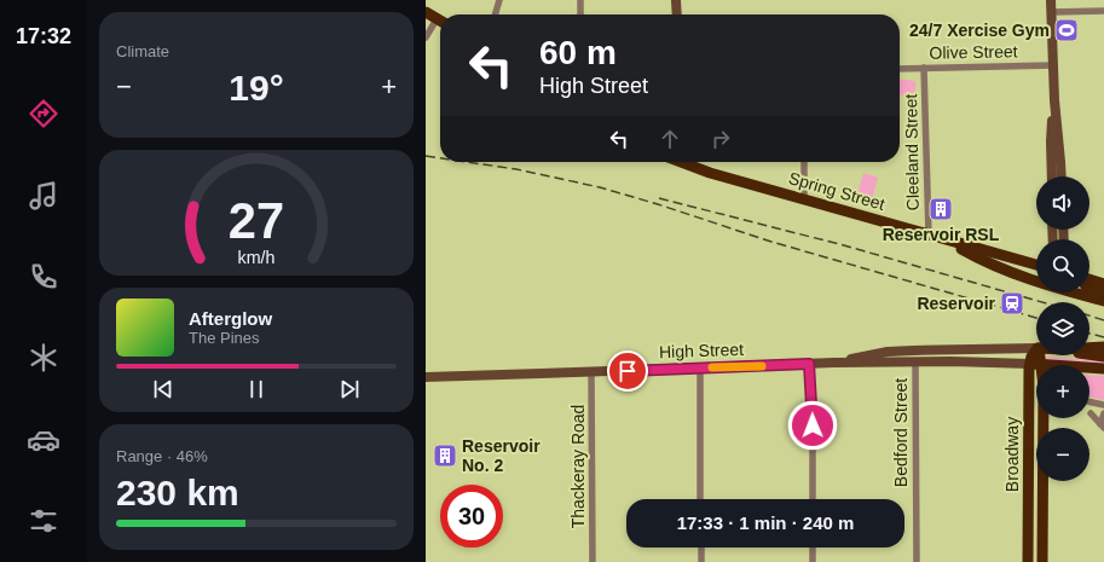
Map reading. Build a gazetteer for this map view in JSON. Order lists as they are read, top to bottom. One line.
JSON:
{"streets":{"main road":["Spring Street","High Street","Broadway"],"street":["Olive Street","Cleeland Street","Bedford Street","Thackeray Road"]},"crossings":[["Olive Street","Cleeland Street"],["Cleeland Street","Spring Street"],["High Street","Bedford Street"],["High Street","Broadway"],["High Street","Thackeray Road"]],"places":{"sports":["24/7 Xercise Gym"],"building":["Reservoir RSL","Reservoir No. 2"],"station":["Reservoir"]},"page":{"tabs":"17:32","tile":["Climate",["Range · 46%","230 km"]],"turn":["60 m","High Street"],"heat":["−","19°","+"],"map_buttons":["+","−"],"song":["Afterglow","The Pines"],"limit":"30","trip":"17:33 · 1 min · 240 m","gauge":["27","km/h"]}}
